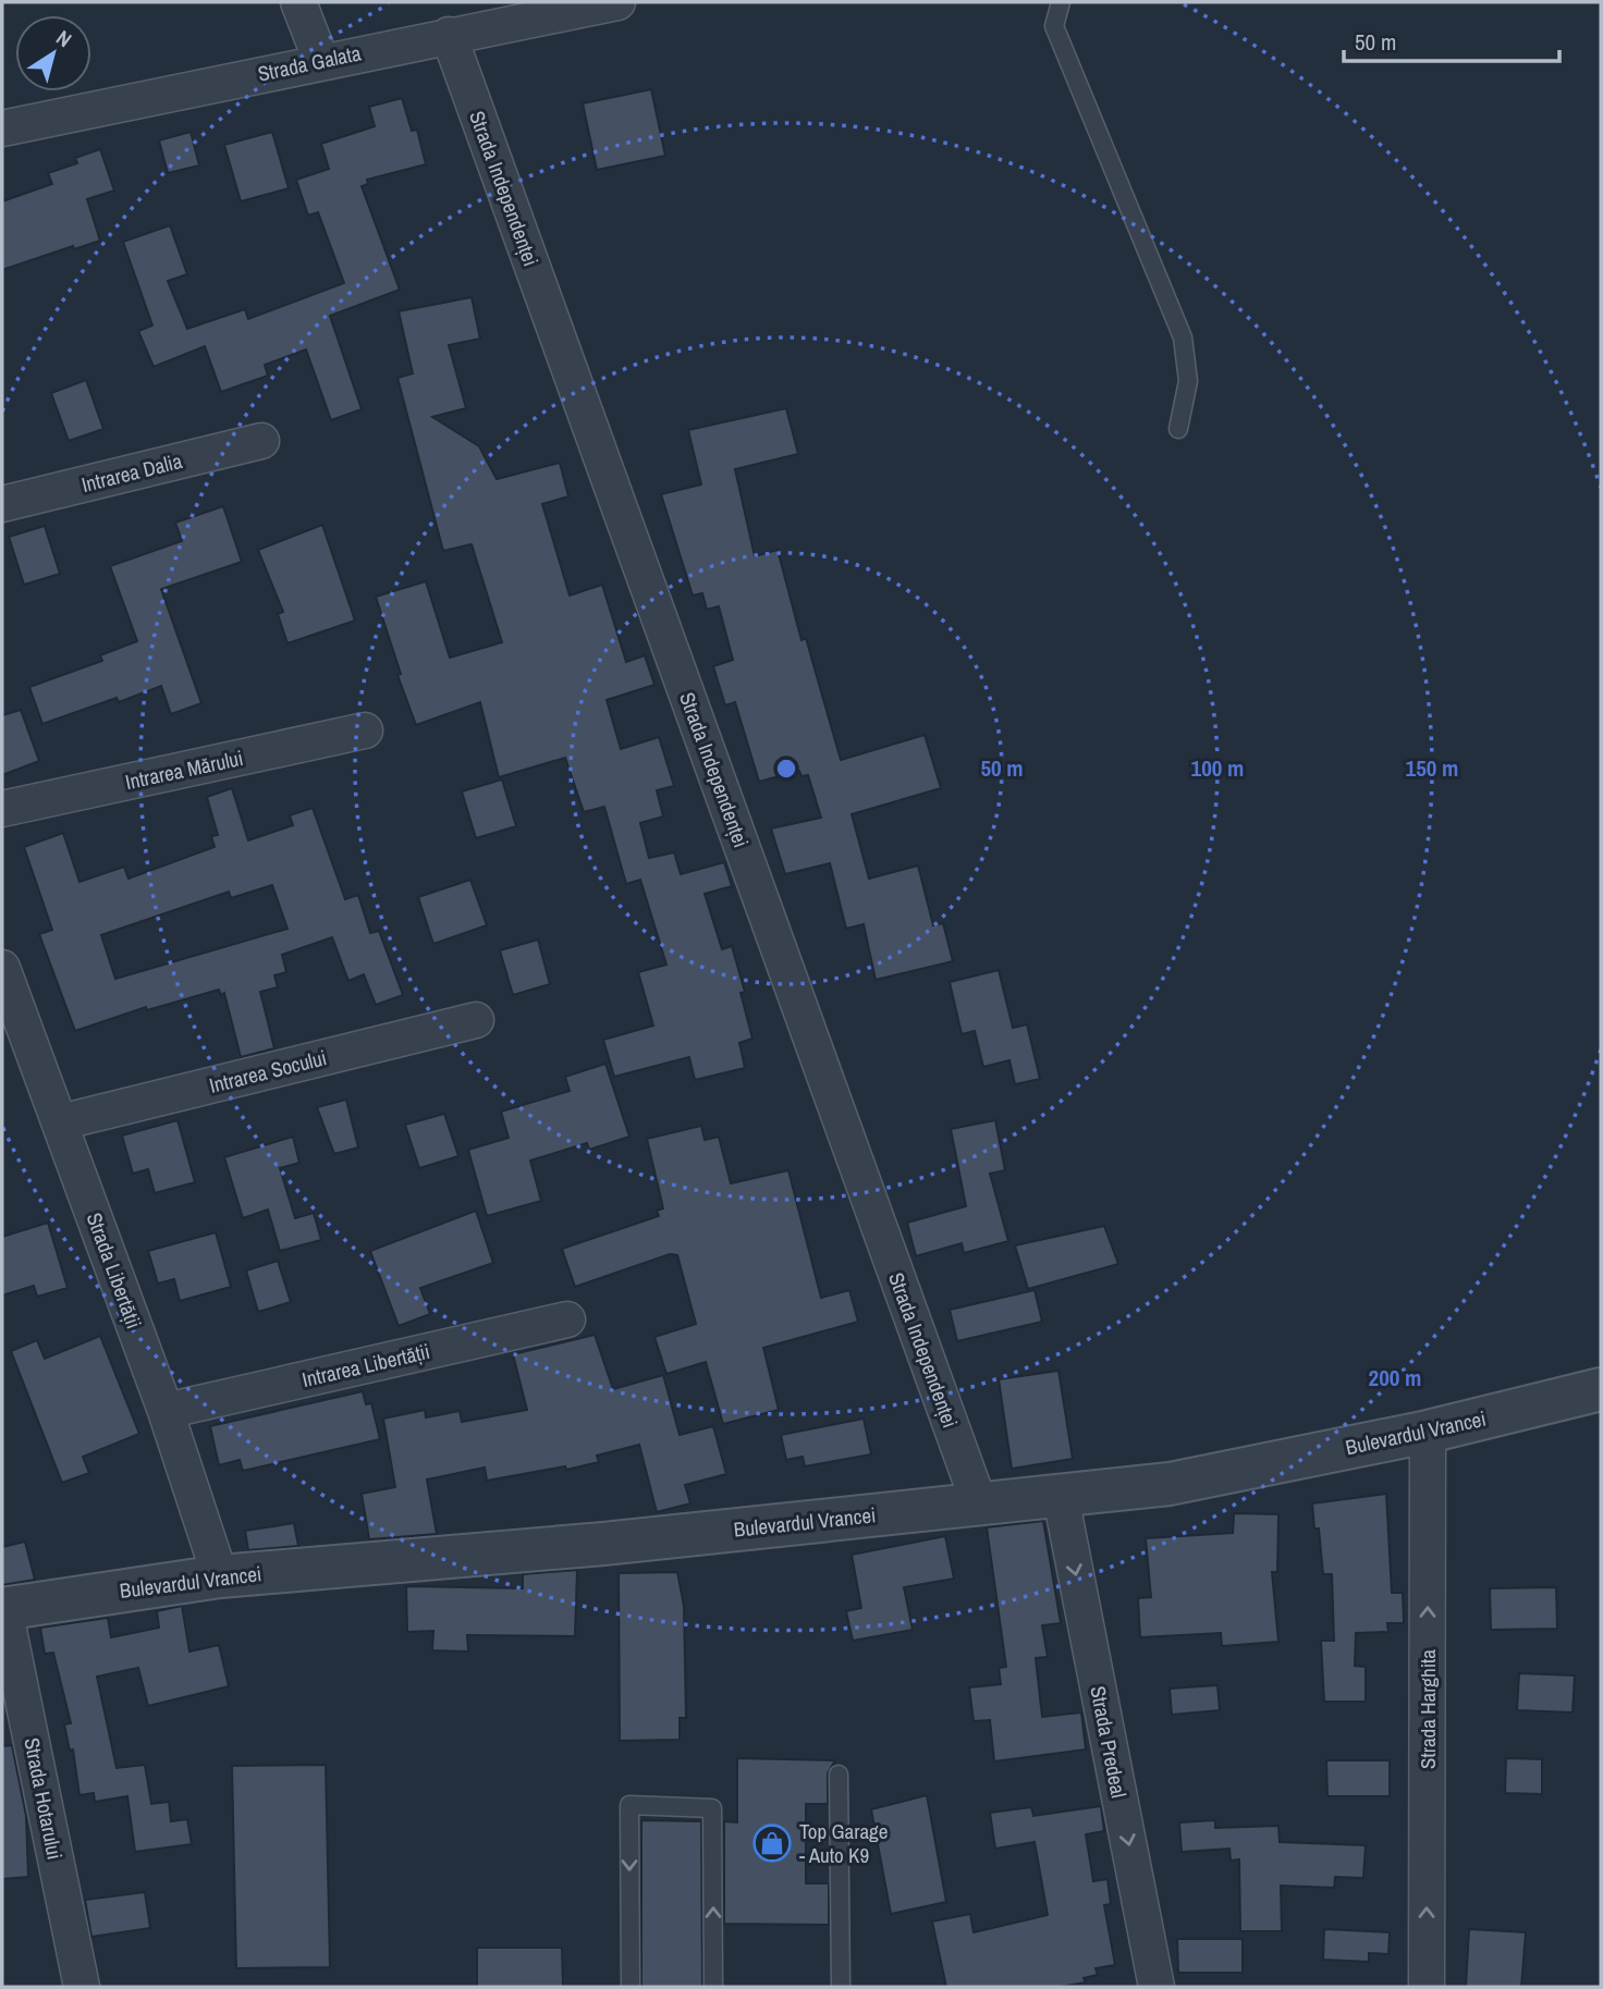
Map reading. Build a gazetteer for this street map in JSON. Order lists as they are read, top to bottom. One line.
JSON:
{"streets":{"street":["Strada Galata","Strada Independenței","Intrarea Dalia","Intrarea Mărului","Intrarea Socului","Strada Libertății","Intrarea Libertății","Bulevardul Vrancei","Strada Harghita","Strada Predeal","Strada Hotarului"]},"crossings":[["Strada Galata","Strada Independenței"],["Strada Independenței","Bulevardul Vrancei"],["Intrarea Socului","Strada Libertății"],["Strada Libertății","Intrarea Libertății"],["Strada Libertății","Bulevardul Vrancei"],["Bulevardul Vrancei","Strada Harghita"],["Bulevardul Vrancei","Strada Predeal"],["Bulevardul Vrancei","Strada Hotarului"]],"one_way":["Strada Harghita","Strada Predeal"],"places":{"shop":["Top Garage - Auto K9"]},"scale_bar":"50 m","north":"top right","rings":["50 m","100 m","150 m","200 m"]}
